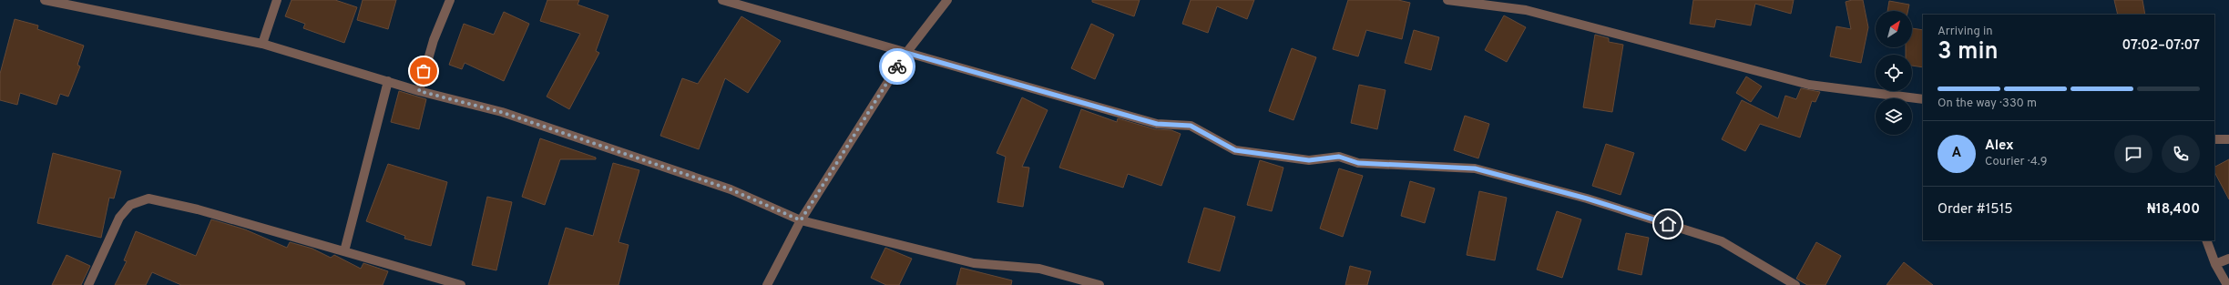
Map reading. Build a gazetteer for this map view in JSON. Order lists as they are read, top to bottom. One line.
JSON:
{"north":"top right","page":{"heading":["3 min","Arriving in","07:02–07:07"],"panel":["Alex","Courier · 4.9","Order #1515","₦18,400"],"bar":"On the way · 330 m","round":"A"}}
